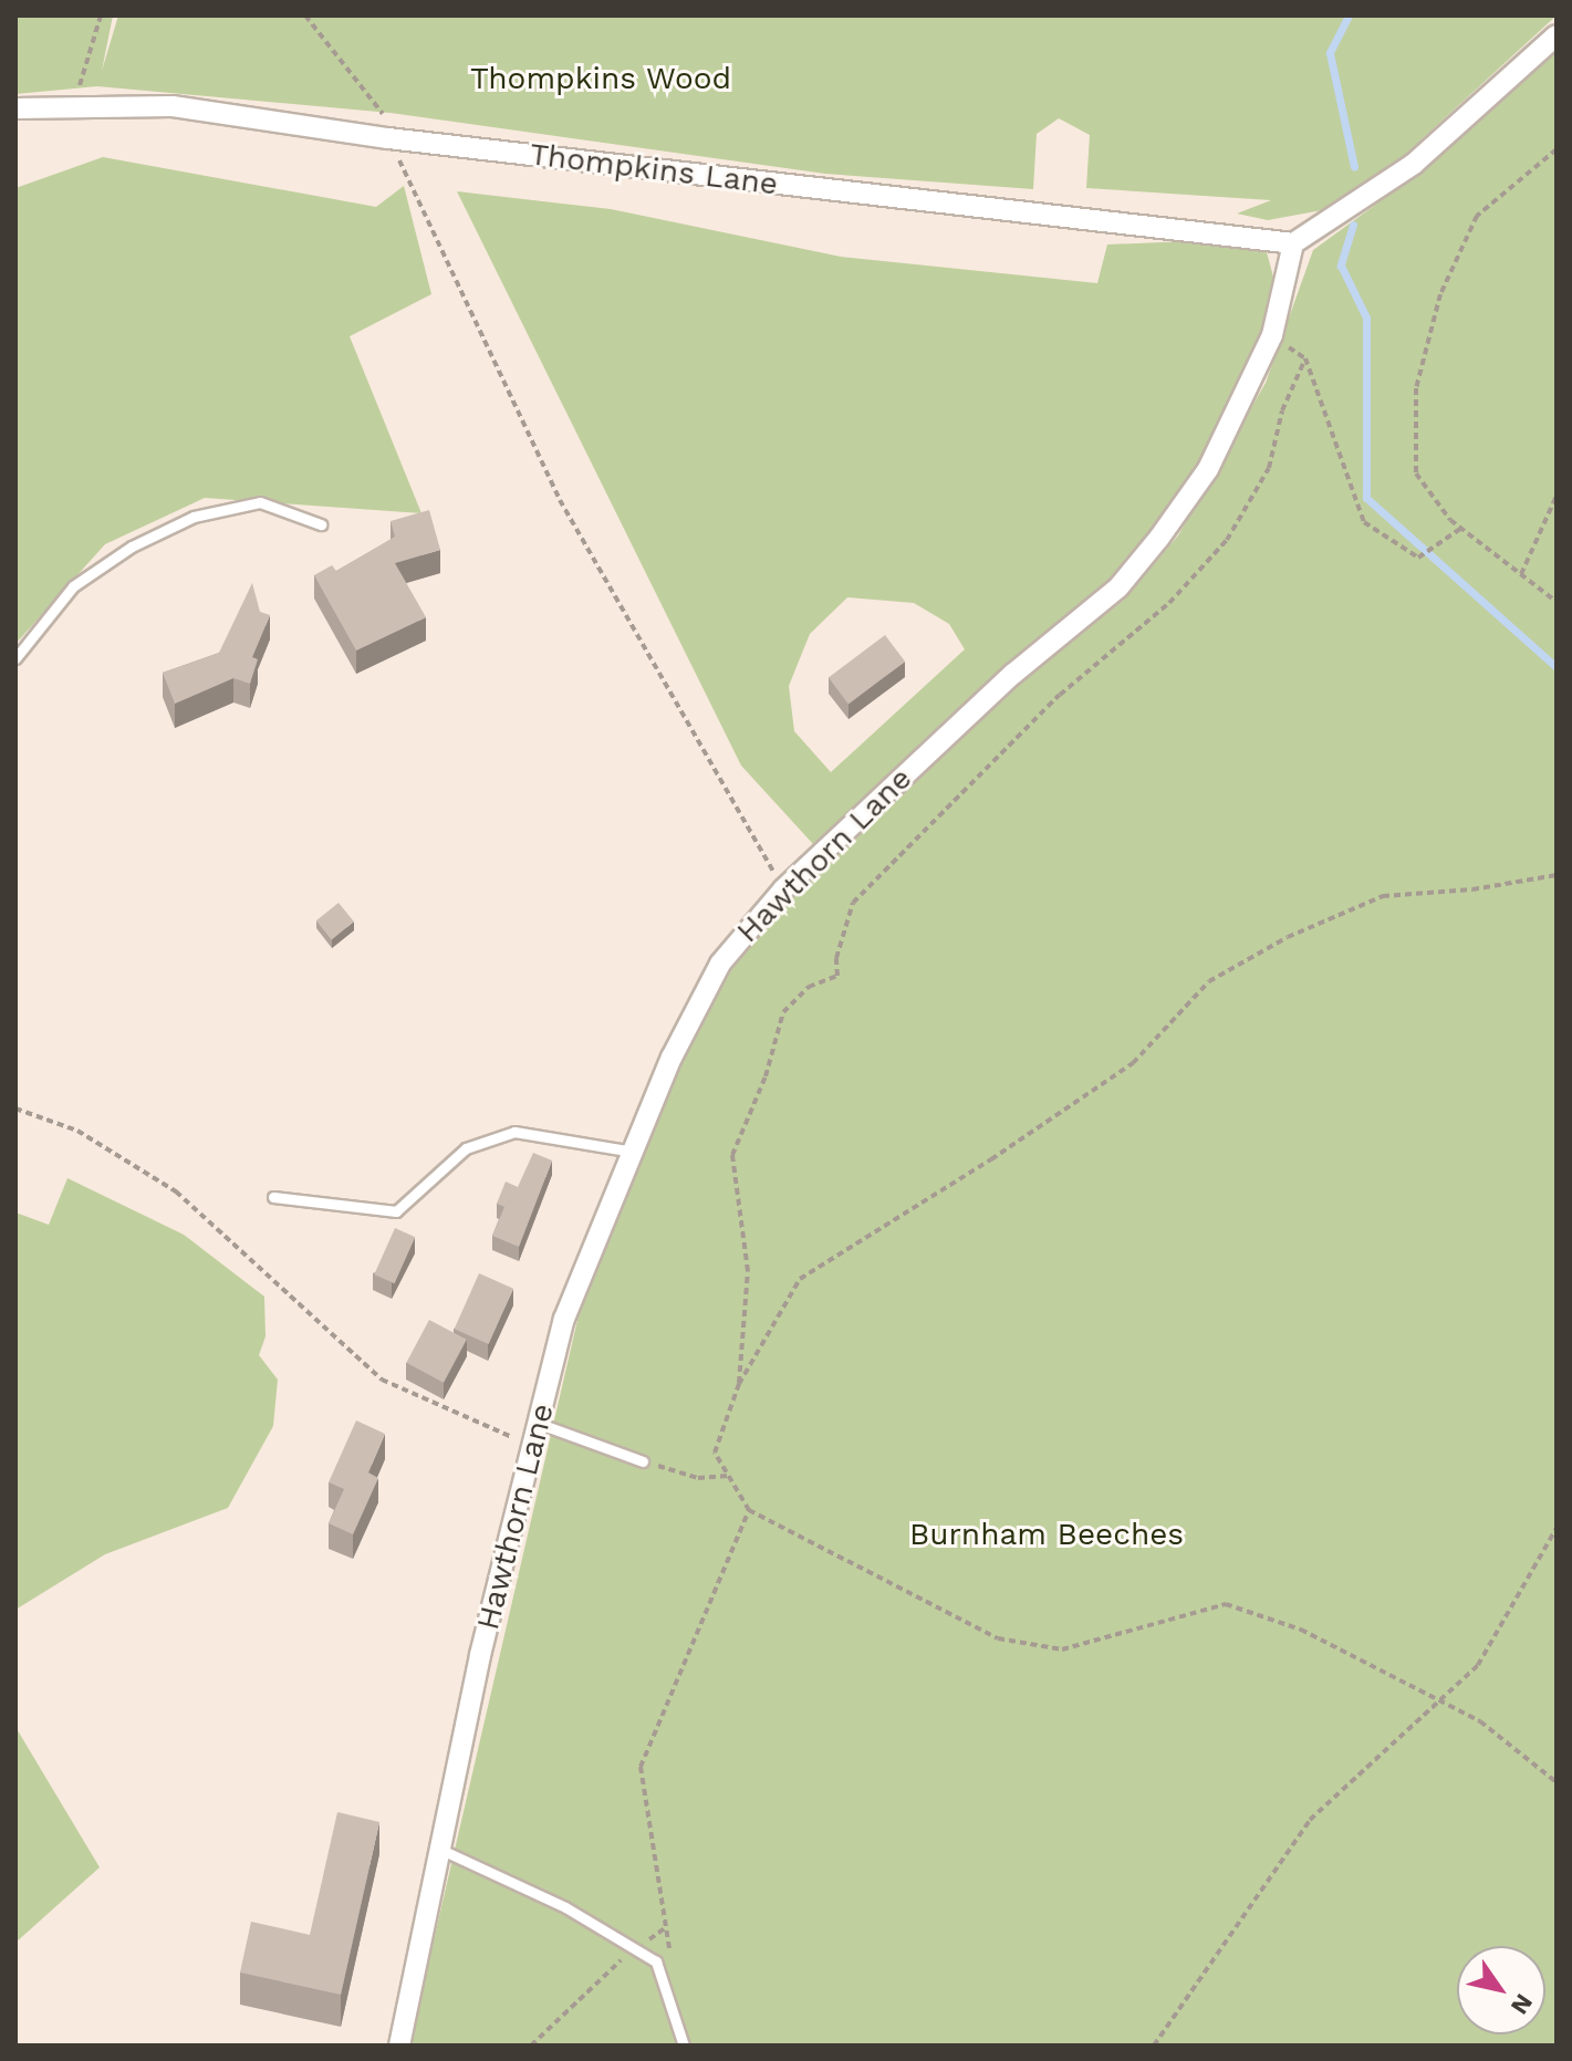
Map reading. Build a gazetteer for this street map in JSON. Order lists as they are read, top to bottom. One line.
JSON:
{"streets":{"street":["Thompkins Lane","Hawthorn Lane"]},"crossings":[["Thompkins Lane","Hawthorn Lane"]],"parks":["Thompkins Wood","Burnham Beeches"],"north":"bottom right"}
